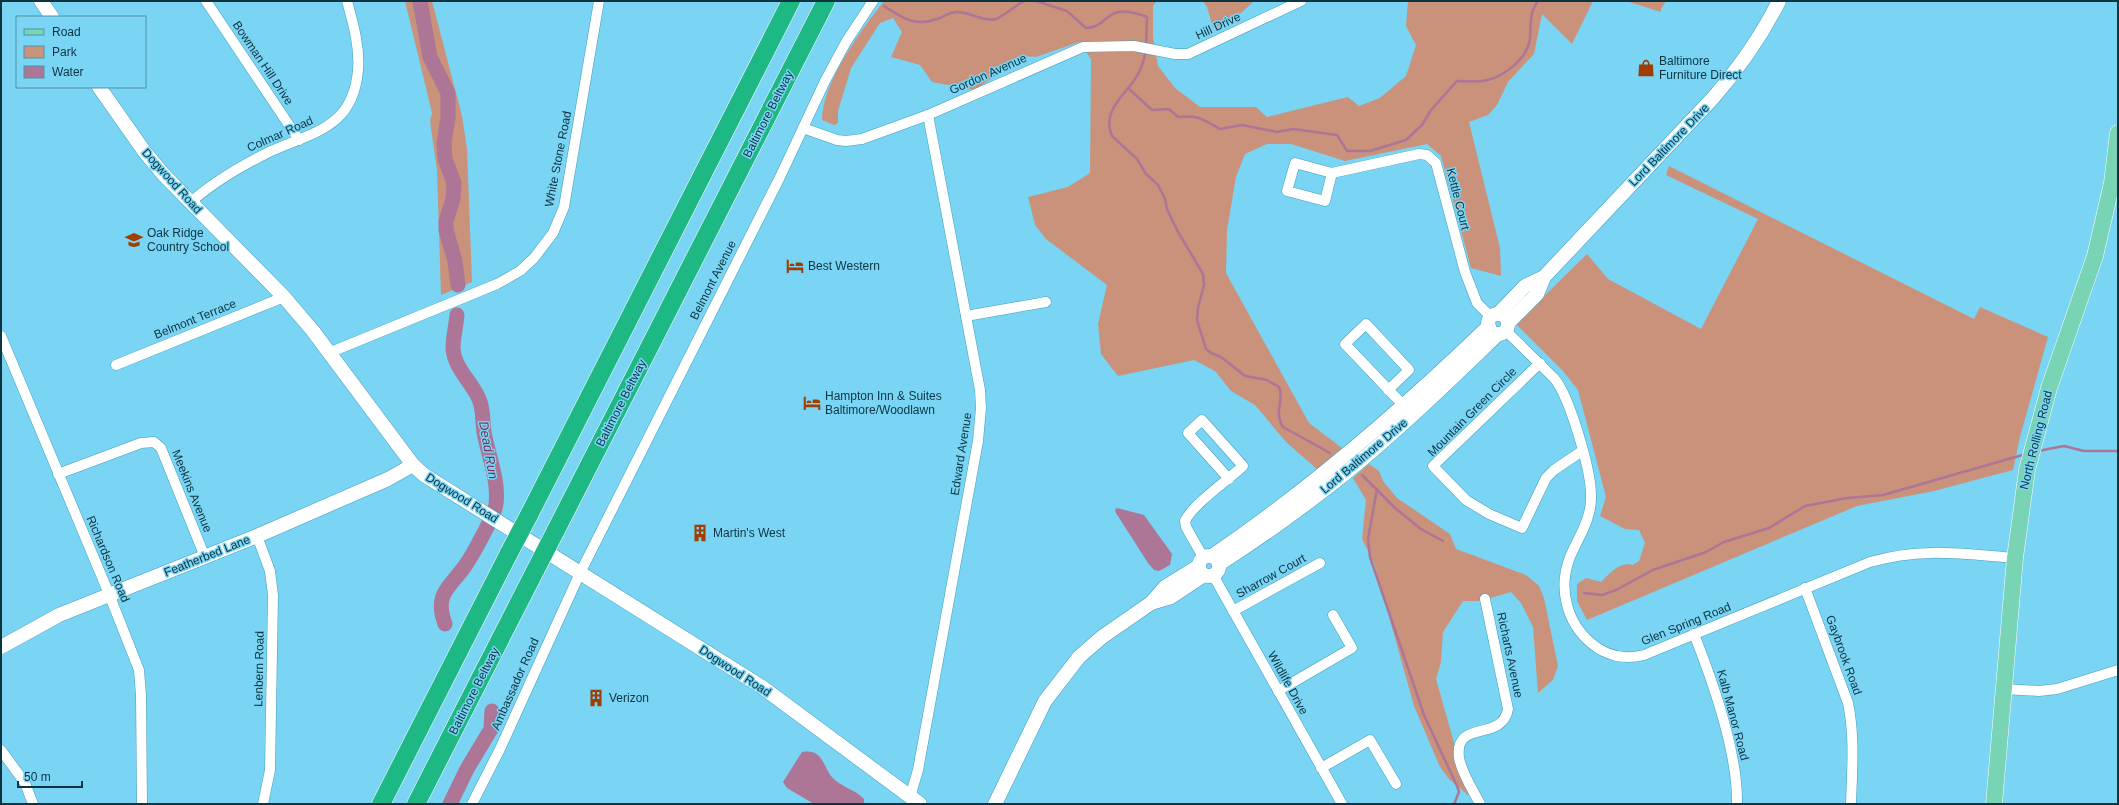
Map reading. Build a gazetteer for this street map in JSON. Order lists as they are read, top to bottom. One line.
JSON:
{"streets":{"highway":["Baltimore Beltway"],"main road":["Lord Baltimore Drive","Dogwood Road","North Rolling Road","Featherbed Lane"],"street":["Hill Drive","Bowman Hill Drive","Gordon Avenue","Colmar Road","White Stone Road","Kettle Court","Belmont Avenue","Belmont Terrace","Mountain Green Circle","Edward Avenue","Meekins Avenue","Richardson Road","Sharrow Court","Glen Spring Road","Richarts Avenue","Gaybrook Road","Lenbern Road","Wildlife Drive","Ambassador Road","Kalb Manor Road"]},"crossings":[["Hill Drive","Gordon Avenue"],["Bowman Hill Drive","Colmar Road"],["Gordon Avenue","Belmont Avenue"],["Gordon Avenue","Edward Avenue"],["Colmar Road","Dogwood Road"],["Lord Baltimore Drive","Kettle Court"],["Lord Baltimore Drive","Glen Spring Road"],["Lord Baltimore Drive","Wildlife Drive"],["White Stone Road","Dogwood Road"],["Dogwood Road","Belmont Avenue"],["Dogwood Road","Belmont Terrace"],["Dogwood Road","Edward Avenue"],["Dogwood Road","Featherbed Lane"],["Dogwood Road","Ambassador Road"],["Kettle Court","Glen Spring Road"],["Belmont Avenue","Ambassador Road"],["Mountain Green Circle","Glen Spring Road"],["North Rolling Road","Glen Spring Road"],["Meekins Avenue","Featherbed Lane"],["Meekins Avenue","Richardson Road"],["Featherbed Lane","Richardson Road"],["Featherbed Lane","Lenbern Road"],["Sharrow Court","Wildlife Drive"],["Glen Spring Road","Gaybrook Road"],["Glen Spring Road","Kalb Manor Road"]],"water":["Dead Run"],"places":{"shop":["Baltimore Furniture Direct"],"school or university":["Oak Ridge Country School"],"hotel":["Best Western","Hampton Inn & Suites Baltimore/Woodlawn"],"building":["Martin's West","Verizon"]},"legend":["Road","Park","Water"],"scale_bar":"50 m"}
